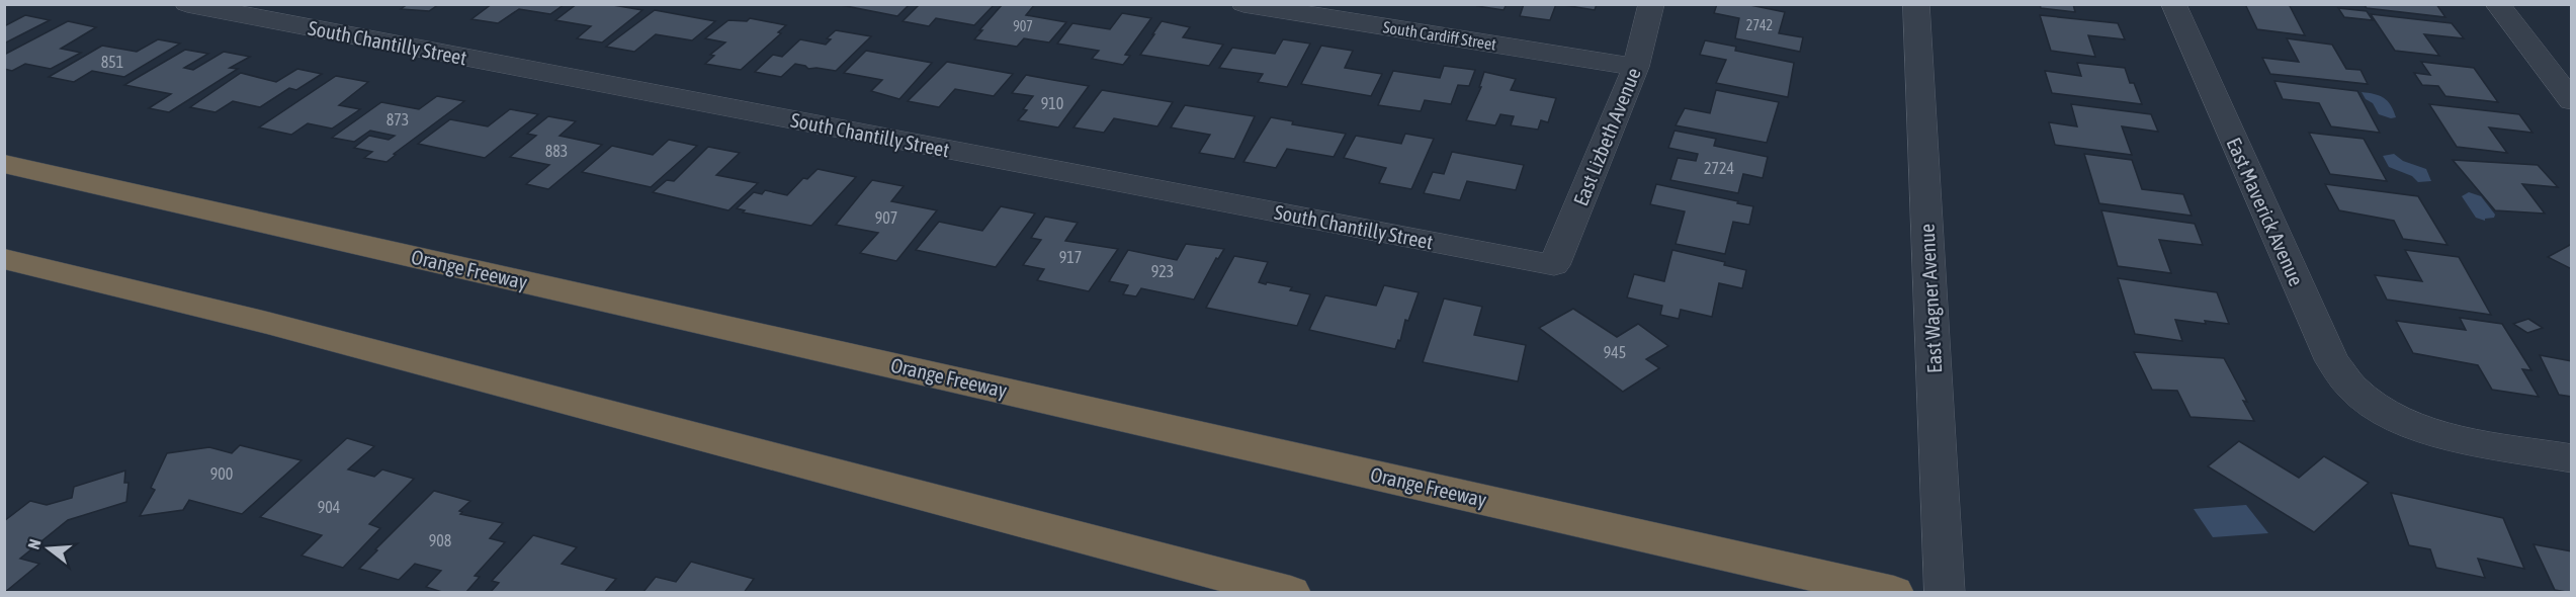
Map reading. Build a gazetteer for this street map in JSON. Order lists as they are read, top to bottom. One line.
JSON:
{"streets":{"highway":["Orange Freeway"],"street":["South Cardiff Street","South Chantilly Street","East Lizbeth Avenue","East Maverick Avenue","East Wagner Avenue"]},"crossings":[["South Cardiff Street","East Lizbeth Avenue"],["South Chantilly Street","East Lizbeth Avenue"]],"house_numbers":["2742","907","851","910","873","883","2724","907","917","923","945","900","904","908"],"north":"left"}
